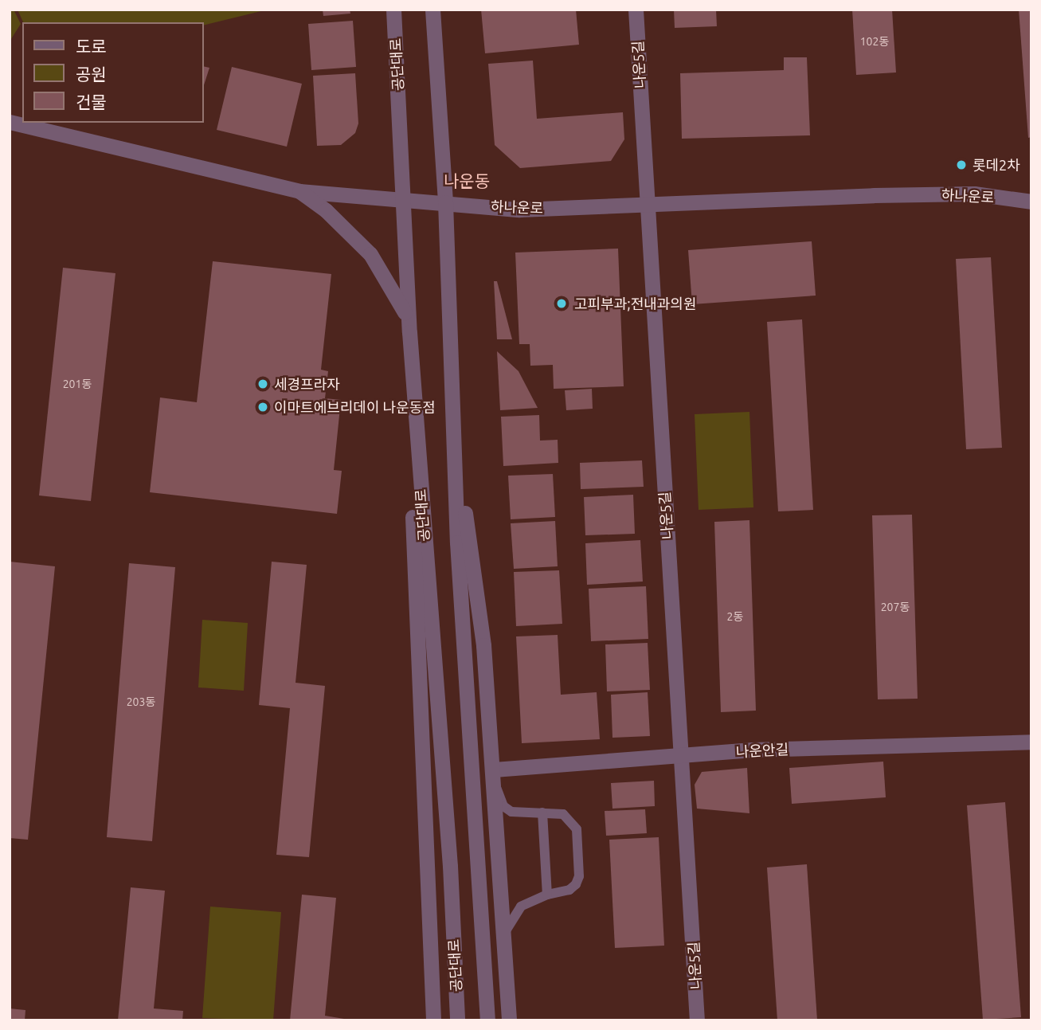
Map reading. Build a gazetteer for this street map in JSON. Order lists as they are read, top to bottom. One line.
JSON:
{"streets":{"street":["공단대로","나운5길","하나운로","나운안길"]},"crossings":[["공단대로","하나운로"],["나운5길","하나운로"],["나운5길","나운안길"]],"districts":["나운동"],"places":["롯데2차","고피부과;전내과의원","세경프라자","이마트에브리데이 나운동점"],"house_numbers":["102동","201동","207동","2동","203동"],"legend":["도로","공원","건물"]}
